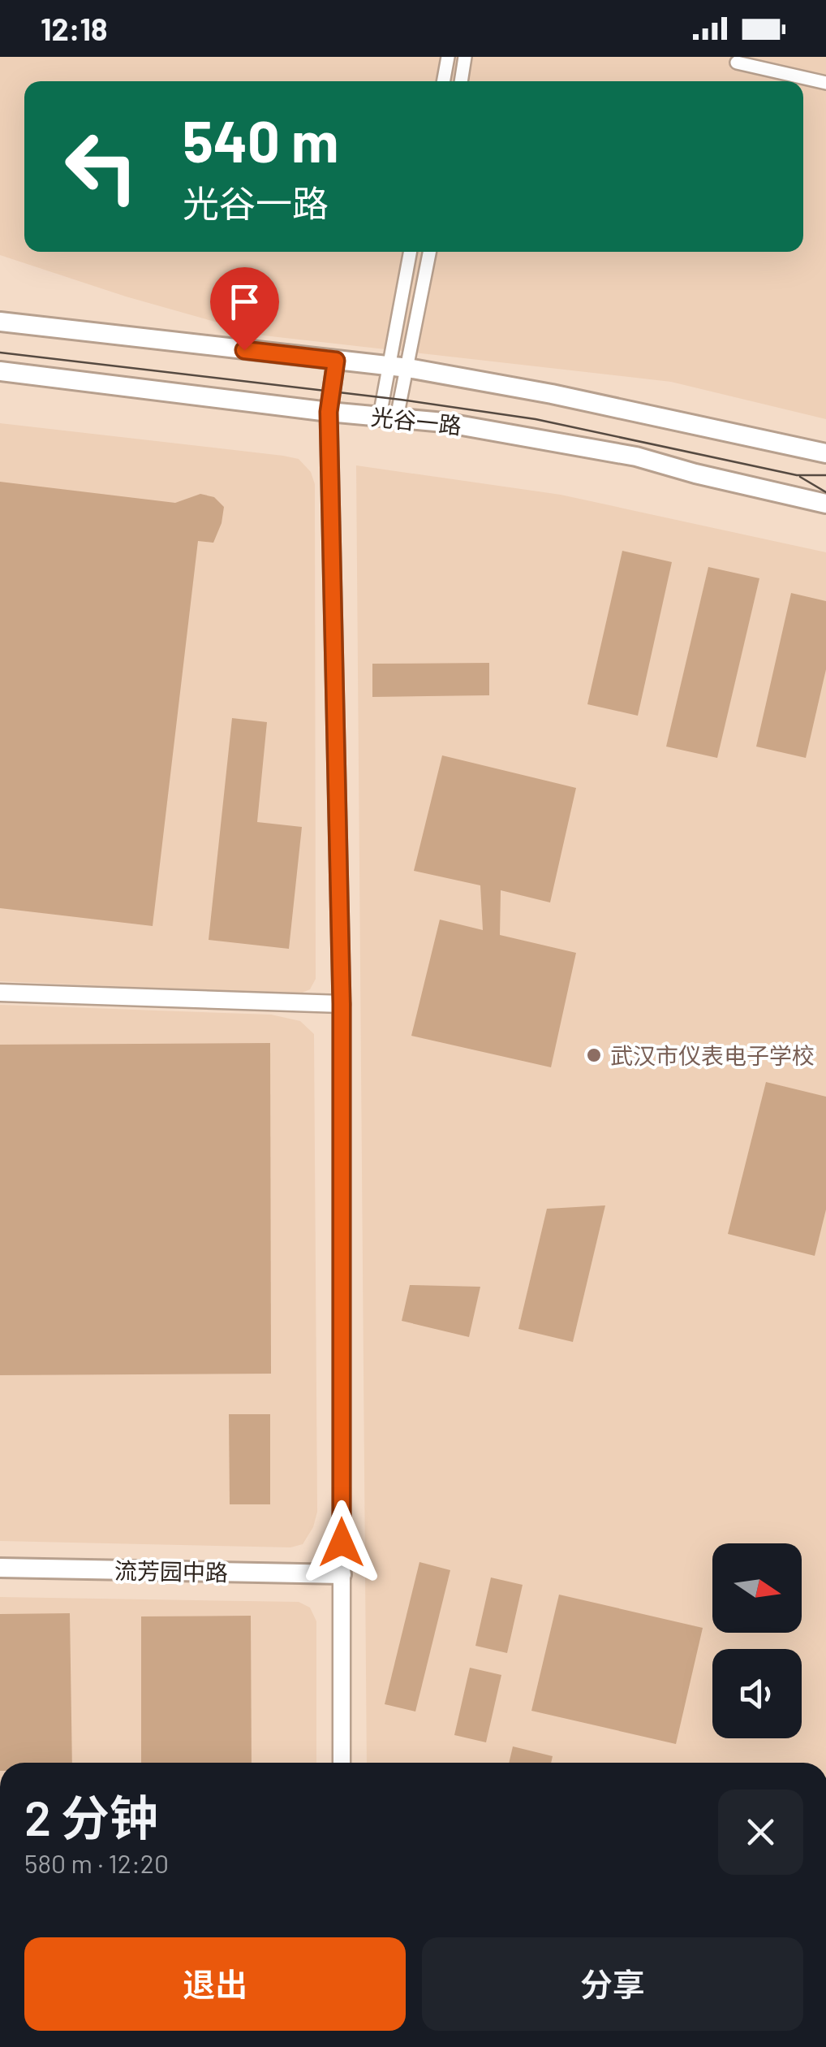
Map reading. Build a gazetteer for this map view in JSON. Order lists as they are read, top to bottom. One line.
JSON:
{"streets":{"main road":["光谷一路","流芳园中路"]},"places":["武汉市仪表电子学校"],"north":"right","page":{"status":"12:18","turn":["540 m","光谷一路"],"heading":["2 分钟","580 m · 12:20"],"buttons":["退出","分享"]}}
